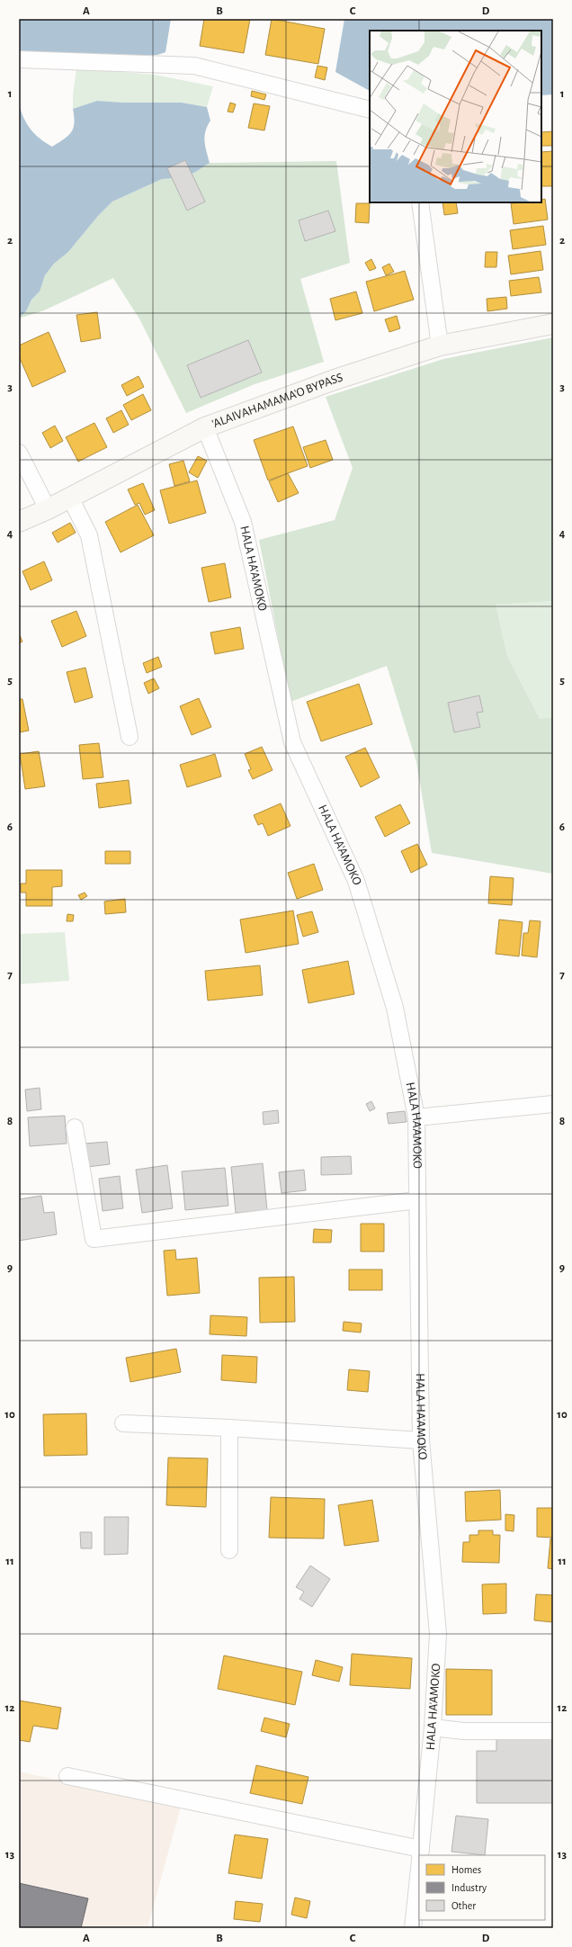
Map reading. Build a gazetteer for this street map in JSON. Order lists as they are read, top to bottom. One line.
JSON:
{"streets":{"main road":["'ALAIVAHAMAMA'O BYPASS"],"street":["HALA HA'AMOKO"]},"crossings":[["'ALAIVAHAMAMA'O BYPASS","HALA HA'AMOKO"]],"legend":["Homes","Industry","Other"],"grid":{"columns":["A","B","C","D"],"rows":["1","2","3","4","5","6","7","8","9","10","11","12","13"]}}
